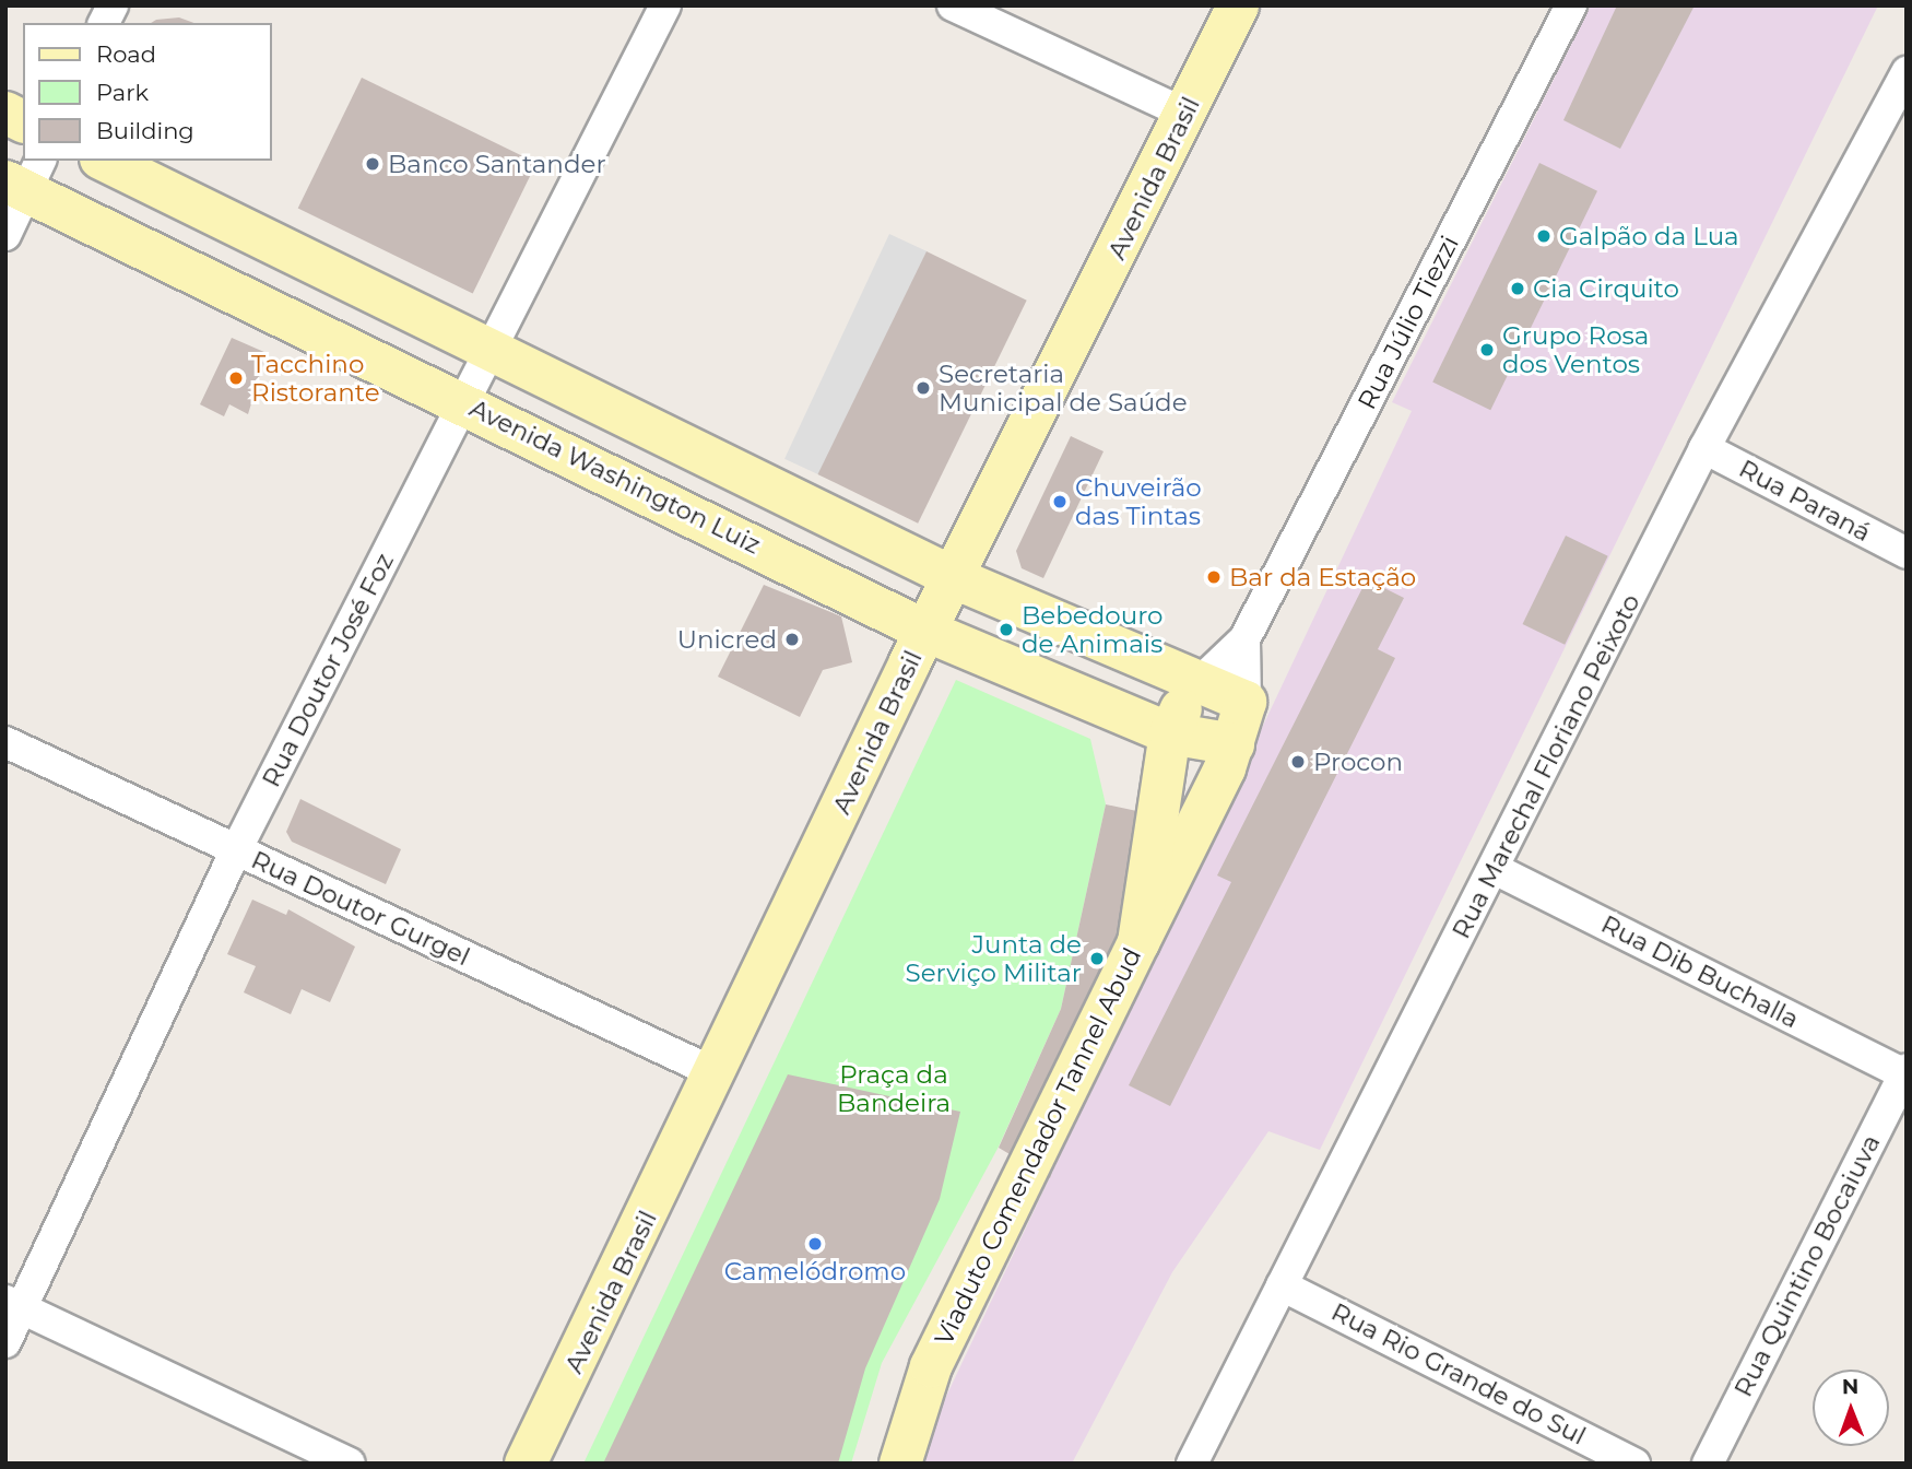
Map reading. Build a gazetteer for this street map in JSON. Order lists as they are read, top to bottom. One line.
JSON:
{"streets":{"main road":["Avenida Brasil","Rua Júlio Tiezzi","Avenida Washington Luiz","Viaduto Comendador Tannel Abud"],"street":["Rua Paraná","Rua Doutor José Foz","Rua Marechal Floriano Peixoto","Rua Doutor Gurgel","Rua Dib Buchalla","Rua Quintino Bocaiuva","Rua Rio Grande do Sul"]},"crossings":[["Avenida Brasil","Avenida Washington Luiz"],["Avenida Brasil","Rua Doutor Gurgel"],["Rua Júlio Tiezzi","Avenida Washington Luiz"],["Rua Júlio Tiezzi","Viaduto Comendador Tannel Abud"],["Avenida Washington Luiz","Rua Doutor José Foz"],["Avenida Washington Luiz","Viaduto Comendador Tannel Abud"],["Rua Paraná","Rua Marechal Floriano Peixoto"],["Rua Doutor José Foz","Rua Doutor Gurgel"],["Rua Marechal Floriano Peixoto","Rua Dib Buchalla"],["Rua Marechal Floriano Peixoto","Rua Rio Grande do Sul"],["Rua Dib Buchalla","Rua Quintino Bocaiuva"]],"parks":["Praça da Bandeira"],"places":["Banco Santander","Galpão da Lua","Cia Cirquito","Grupo Rosa dos Ventos","Tacchino Ristorante","Secretaria Municipal de Saúde","Chuveirão das Tintas","Bar da Estação","Bebedouro de Animais","Unicred","Procon","Junta de Serviço Militar","Camelódromo"],"legend":["Road","Park","Building"],"north":"top"}
